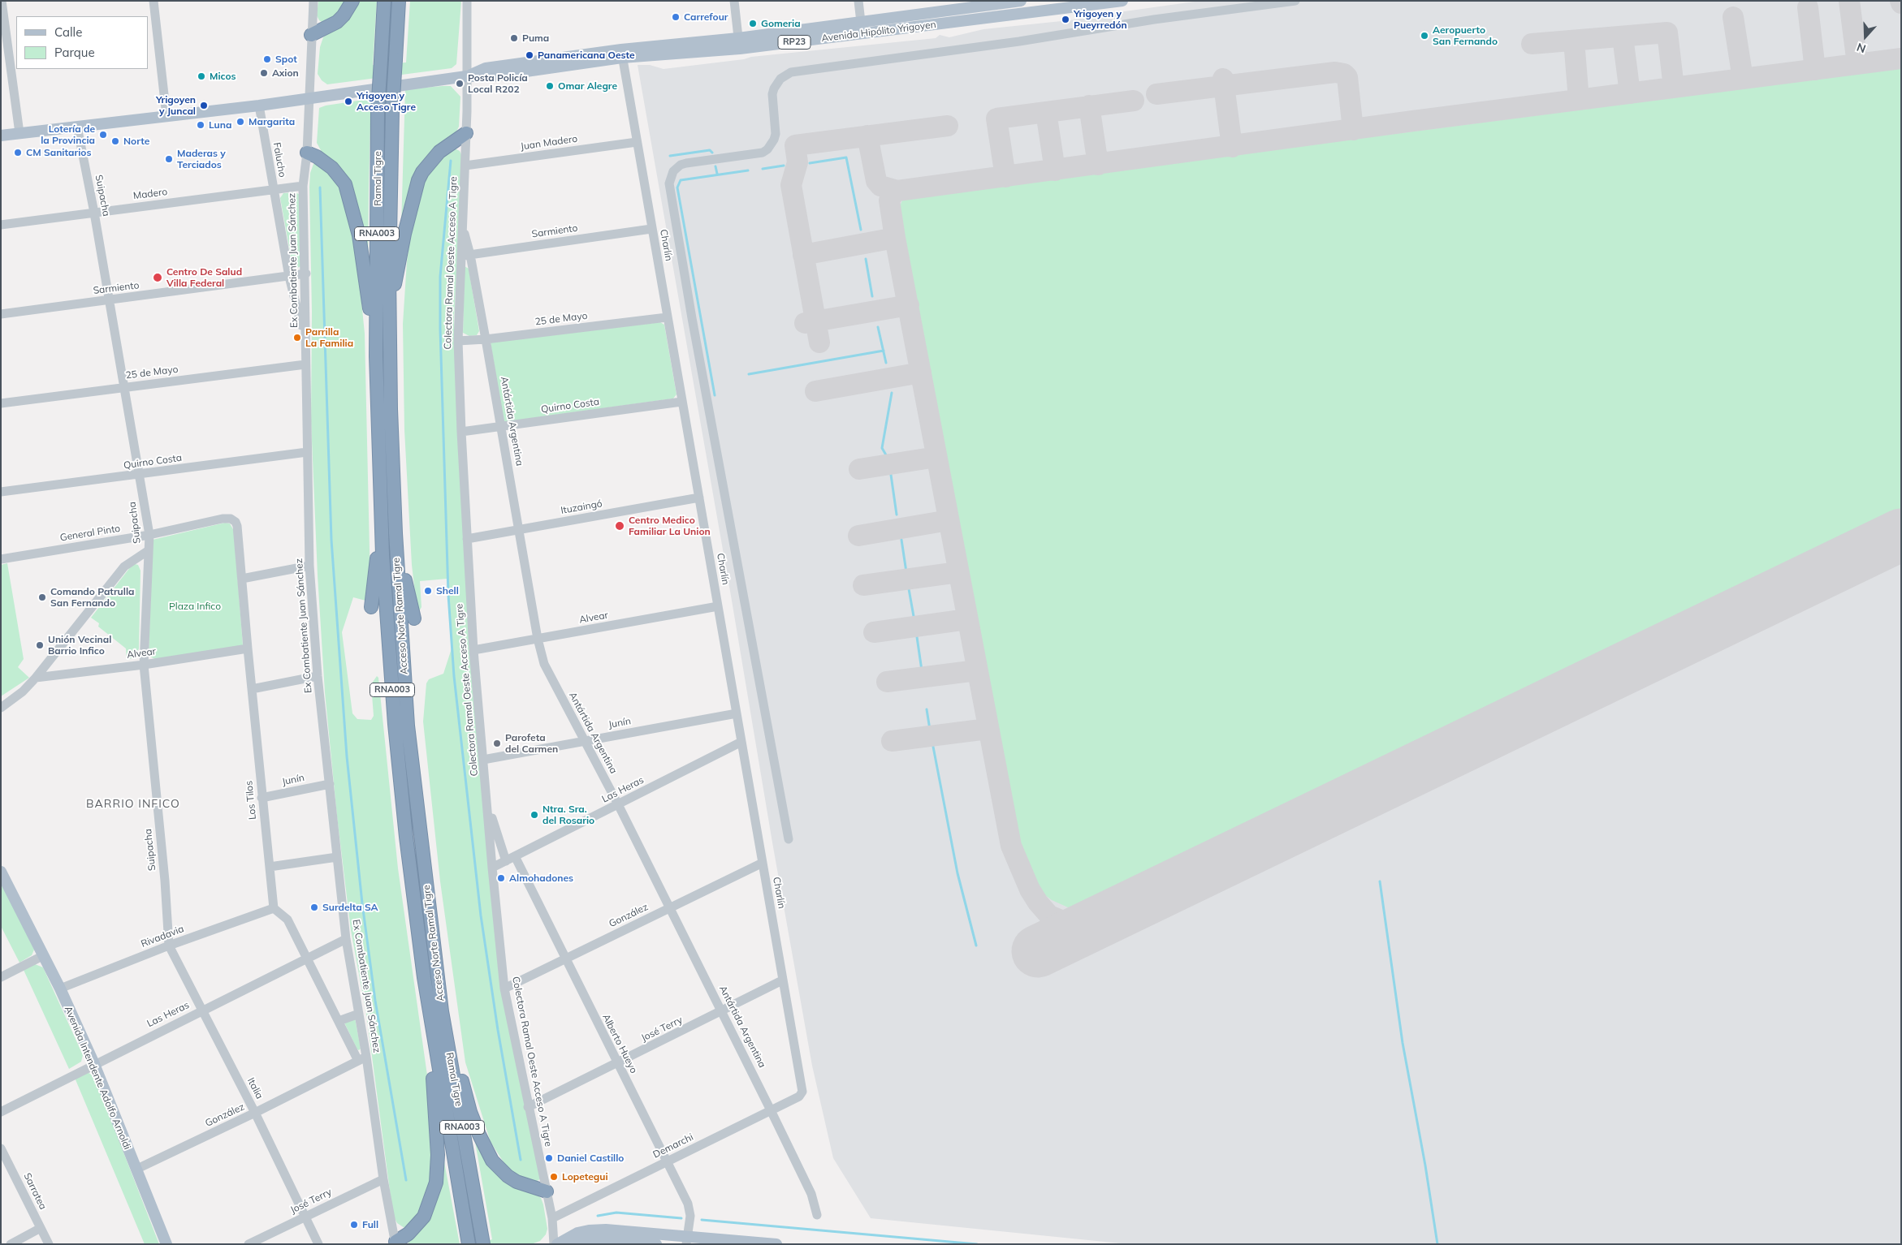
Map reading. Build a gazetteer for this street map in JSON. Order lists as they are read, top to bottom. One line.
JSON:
{"streets":{"highway":["Ramal Tigre","RNA003","Acceso Norte Ramal Tigre"],"main road":["Avenida Hipólito Yrigoyen","RP23","Avenida Intendente Adolfo Arnoldi"],"street":["Juan Madero","Falucho","Madero","Suipacha","Sarmiento","Charlín","Ex Combatiente Juan Sánchez","Colectora Ramal Oeste Acceso A Tigre","25 de Mayo","Quirno Costa","Antártida Argentina","Ituzaingó","General Pinto","Alvear","Junín","Las Heras","Los Tilos","González","Rivadavia","José Terry","Alberto Hueyo","Italia","Demarchi","Sarratea"]},"crossings":[["Avenida Hipólito Yrigoyen","Falucho"],["Avenida Hipólito Yrigoyen","Suipacha"],["Avenida Hipólito Yrigoyen","Charlín"],["Avenida Hipólito Yrigoyen","Ex Combatiente Juan Sánchez"],["Avenida Hipólito Yrigoyen","Colectora Ramal Oeste Acceso A Tigre"],["Juan Madero","Charlín"],["Juan Madero","Colectora Ramal Oeste Acceso A Tigre"],["Falucho","Madero"],["Falucho","Sarmiento"],["Falucho","Ex Combatiente Juan Sánchez"],["Ramal Tigre","Acceso Norte Ramal Tigre"],["Madero","Suipacha"],["Madero","Ex Combatiente Juan Sánchez"],["Suipacha","Sarmiento"],["Suipacha","25 de Mayo"],["Suipacha","Quirno Costa"],["Suipacha","General Pinto"],["Suipacha","Alvear"],["Suipacha","Rivadavia"],["Suipacha","Italia"],["Sarmiento","Charlín"],["Sarmiento","Ex Combatiente Juan Sánchez"],["Sarmiento","Colectora Ramal Oeste Acceso A Tigre"],["Sarmiento","Antártida Argentina"],["Charlín","25 de Mayo"],["Charlín","Quirno Costa"],["Charlín","Ituzaingó"],["Charlín","Alvear"],["Charlín","Junín"],["Charlín","Las Heras"],["Charlín","González"],["Charlín","José Terry"],["Charlín","Demarchi"],["Ex Combatiente Juan Sánchez","25 de Mayo"],["Ex Combatiente Juan Sánchez","Quirno Costa"],["Ex Combatiente Juan Sánchez","Junín"],["Ex Combatiente Juan Sánchez","Las Heras"],["Ex Combatiente Juan Sánchez","González"],["Ex Combatiente Juan Sánchez","José Terry"],["Colectora Ramal Oeste Acceso A Tigre","25 de Mayo"],["Colectora Ramal Oeste Acceso A Tigre","Quirno Costa"],["Colectora Ramal Oeste Acceso A Tigre","Antártida Argentina"],["Colectora Ramal Oeste Acceso A Tigre","Ituzaingó"],["Colectora Ramal Oeste Acceso A Tigre","Alvear"],["Colectora Ramal Oeste Acceso A Tigre","Junín"],["Colectora Ramal Oeste Acceso A Tigre","Las Heras"],["Colectora Ramal Oeste Acceso A Tigre","González"],["Colectora Ramal Oeste Acceso A Tigre","José Terry"],["Colectora Ramal Oeste Acceso A Tigre","Demarchi"],["25 de Mayo","Antártida Argentina"],["Quirno Costa","Antártida Argentina"],["Antártida Argentina","Ituzaingó"],["Antártida Argentina","Alvear"],["Antártida Argentina","Junín"],["Antártida Argentina","Las Heras"],["Antártida Argentina","González"],["Antártida Argentina","José Terry"],["Antártida Argentina","Demarchi"],["General Pinto","Los Tilos"],["Alvear","Los Tilos"],["Junín","Los Tilos"],["Las Heras","Alberto Hueyo"],["Las Heras","Avenida Intendente Adolfo Arnoldi"],["Las Heras","Italia"],["Los Tilos","Rivadavia"],["González","Alberto Hueyo"],["González","Avenida Intendente Adolfo Arnoldi"],["González","Italia"],["Rivadavia","Avenida Intendente Adolfo Arnoldi"],["Rivadavia","Italia"],["José Terry","Alberto Hueyo"],["José Terry","Italia"],["Alberto Hueyo","Demarchi"]],"districts":["BARRIO INFICO"],"parks":["Plaza Infico"],"places":["Carrefour","Yrigoyen y Pueyrredón","Gomeria","Aeropuerto San Fernando","Puma","Panamericana Oeste","Spot","Axion","Micos","Posta Policía Local R202","Omar Alegre","Yrigoyen y Acceso Tigre","Yrigoyen y Juncal","Margarita","Luna","Lotería de la Provincia","Norte","CM Sanitarios","Maderas y Terciados","Centro De Salud Villa Federal","Parrilla La Familia","Centro Medico Familiar La Union","Shell","Comando Patrulla San Fernando","Unión Vecinal Barrio Infico","Parofeta del Carmen","Ntra. Sra. del Rosario","Almohadones","Surdelta SA","Daniel Castillo","Lopetegui","Full"],"legend":["Calle","Parque"],"north":"bottom"}
